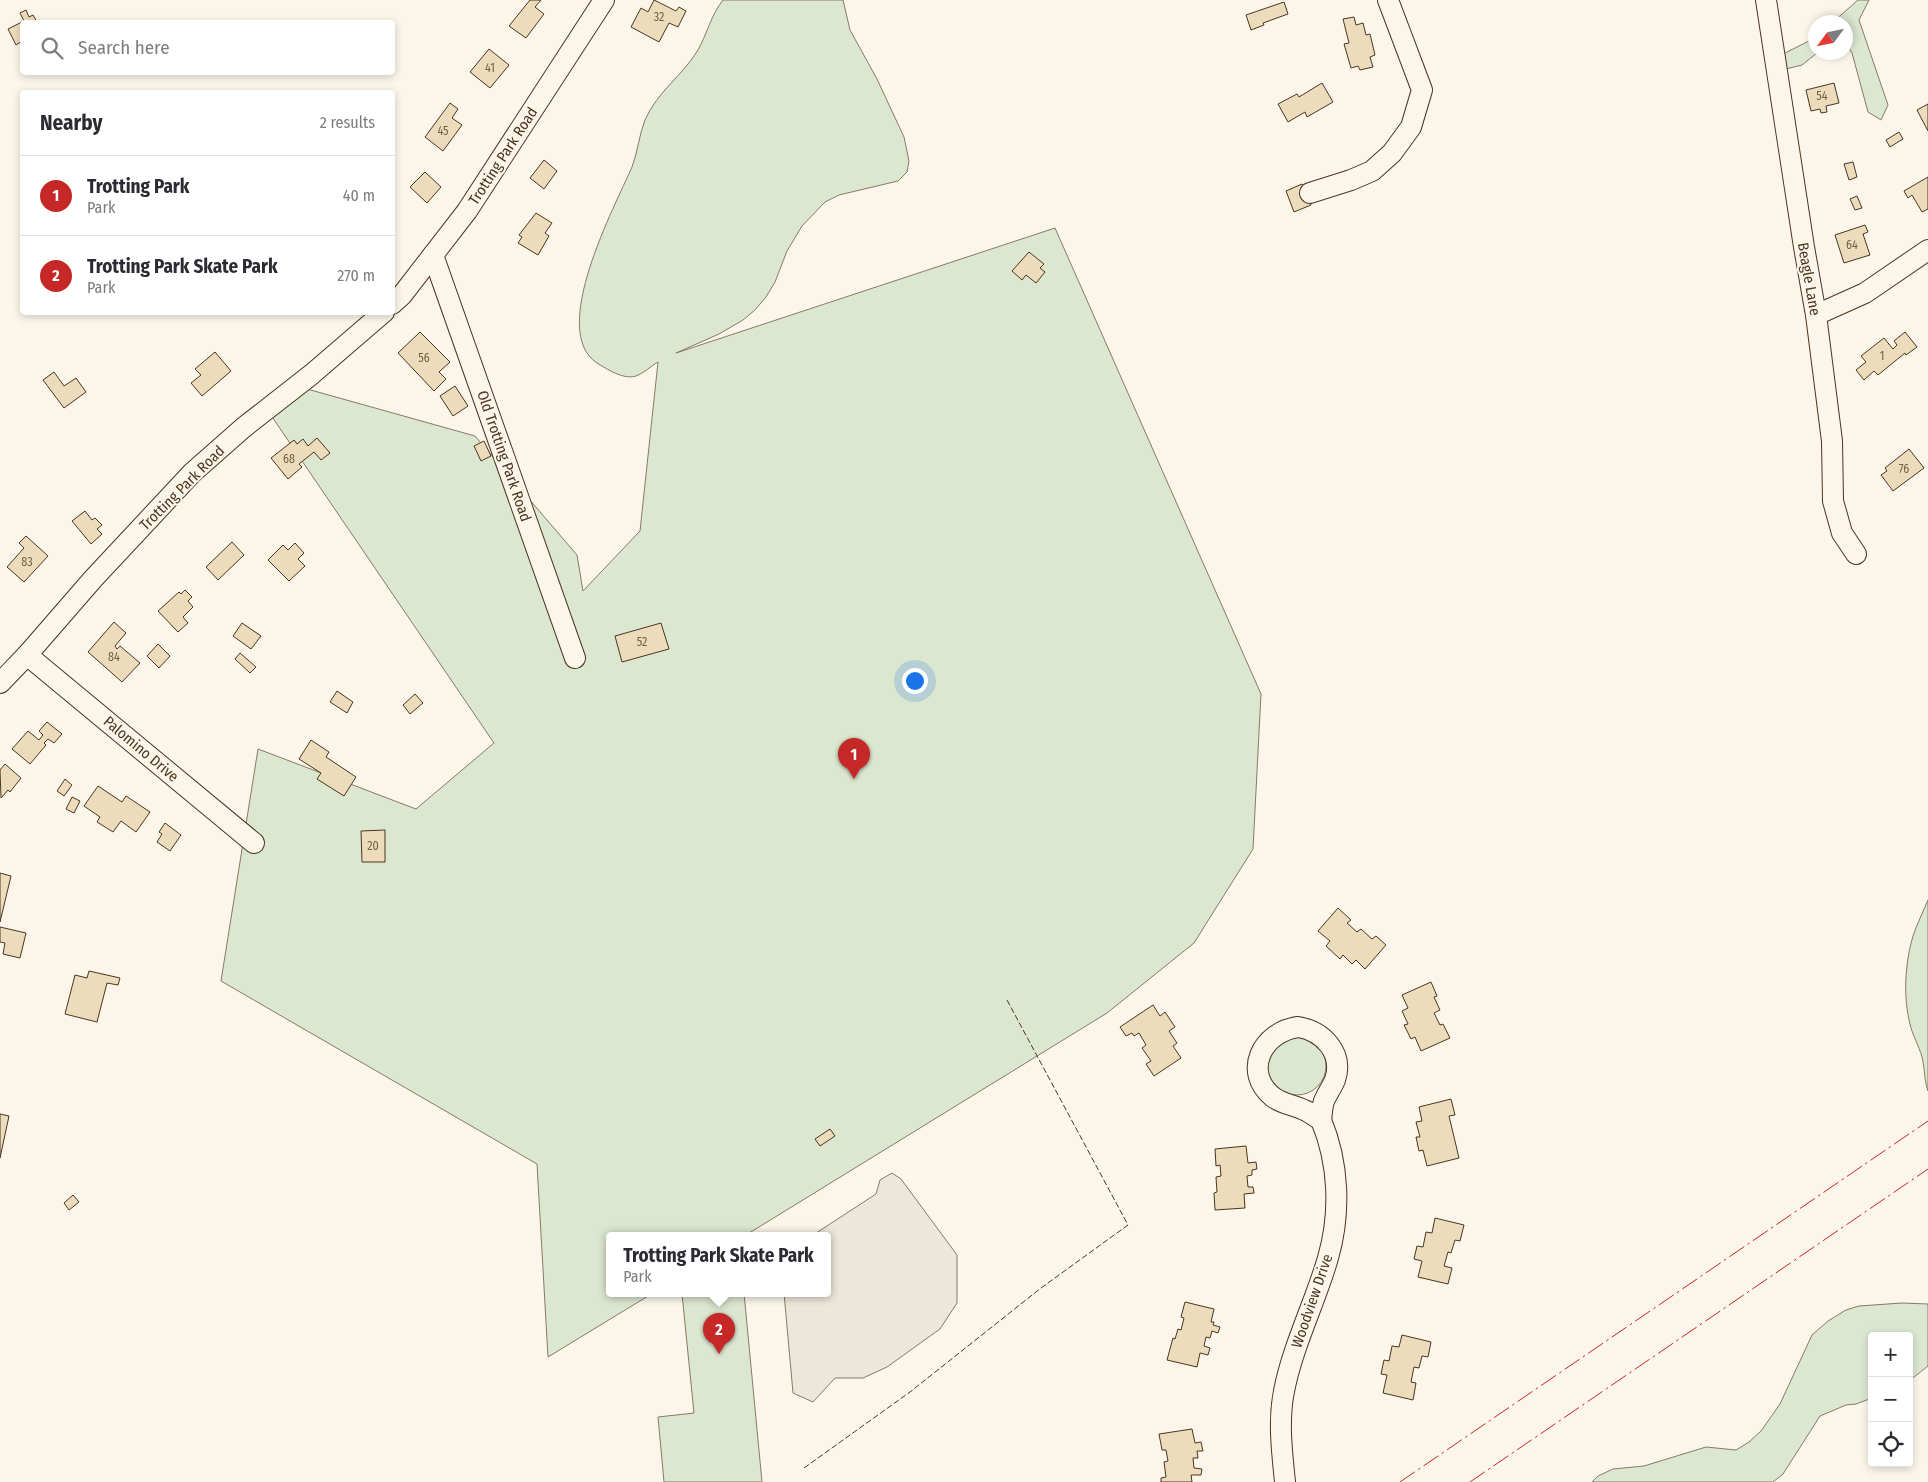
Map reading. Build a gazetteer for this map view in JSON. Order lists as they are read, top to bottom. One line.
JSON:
{"streets":{"street":["Trotting Park Road","Beagle Lane","Old Trotting Park Road","Palomino Drive","Woodview Drive"]},"crossings":[["Trotting Park Road","Old Trotting Park Road"],["Trotting Park Road","Palomino Drive"]],"house_numbers":["32","41","54","45","64","1","56","68","76","83","52","84","20"],"north":"bottom left","page":{"search":"Search here","heading":["Nearby","2 results"],"list":[{"mark":"1","name":"Trotting Park","note":"Park","value":"40 m"},{"mark":"2","name":"Trotting Park Skate Park","note":"Park","value":"270 m"}],"pins":["1","2"],"popup":["Trotting Park Skate Park","Park"],"map_buttons":["+","−"]}}
